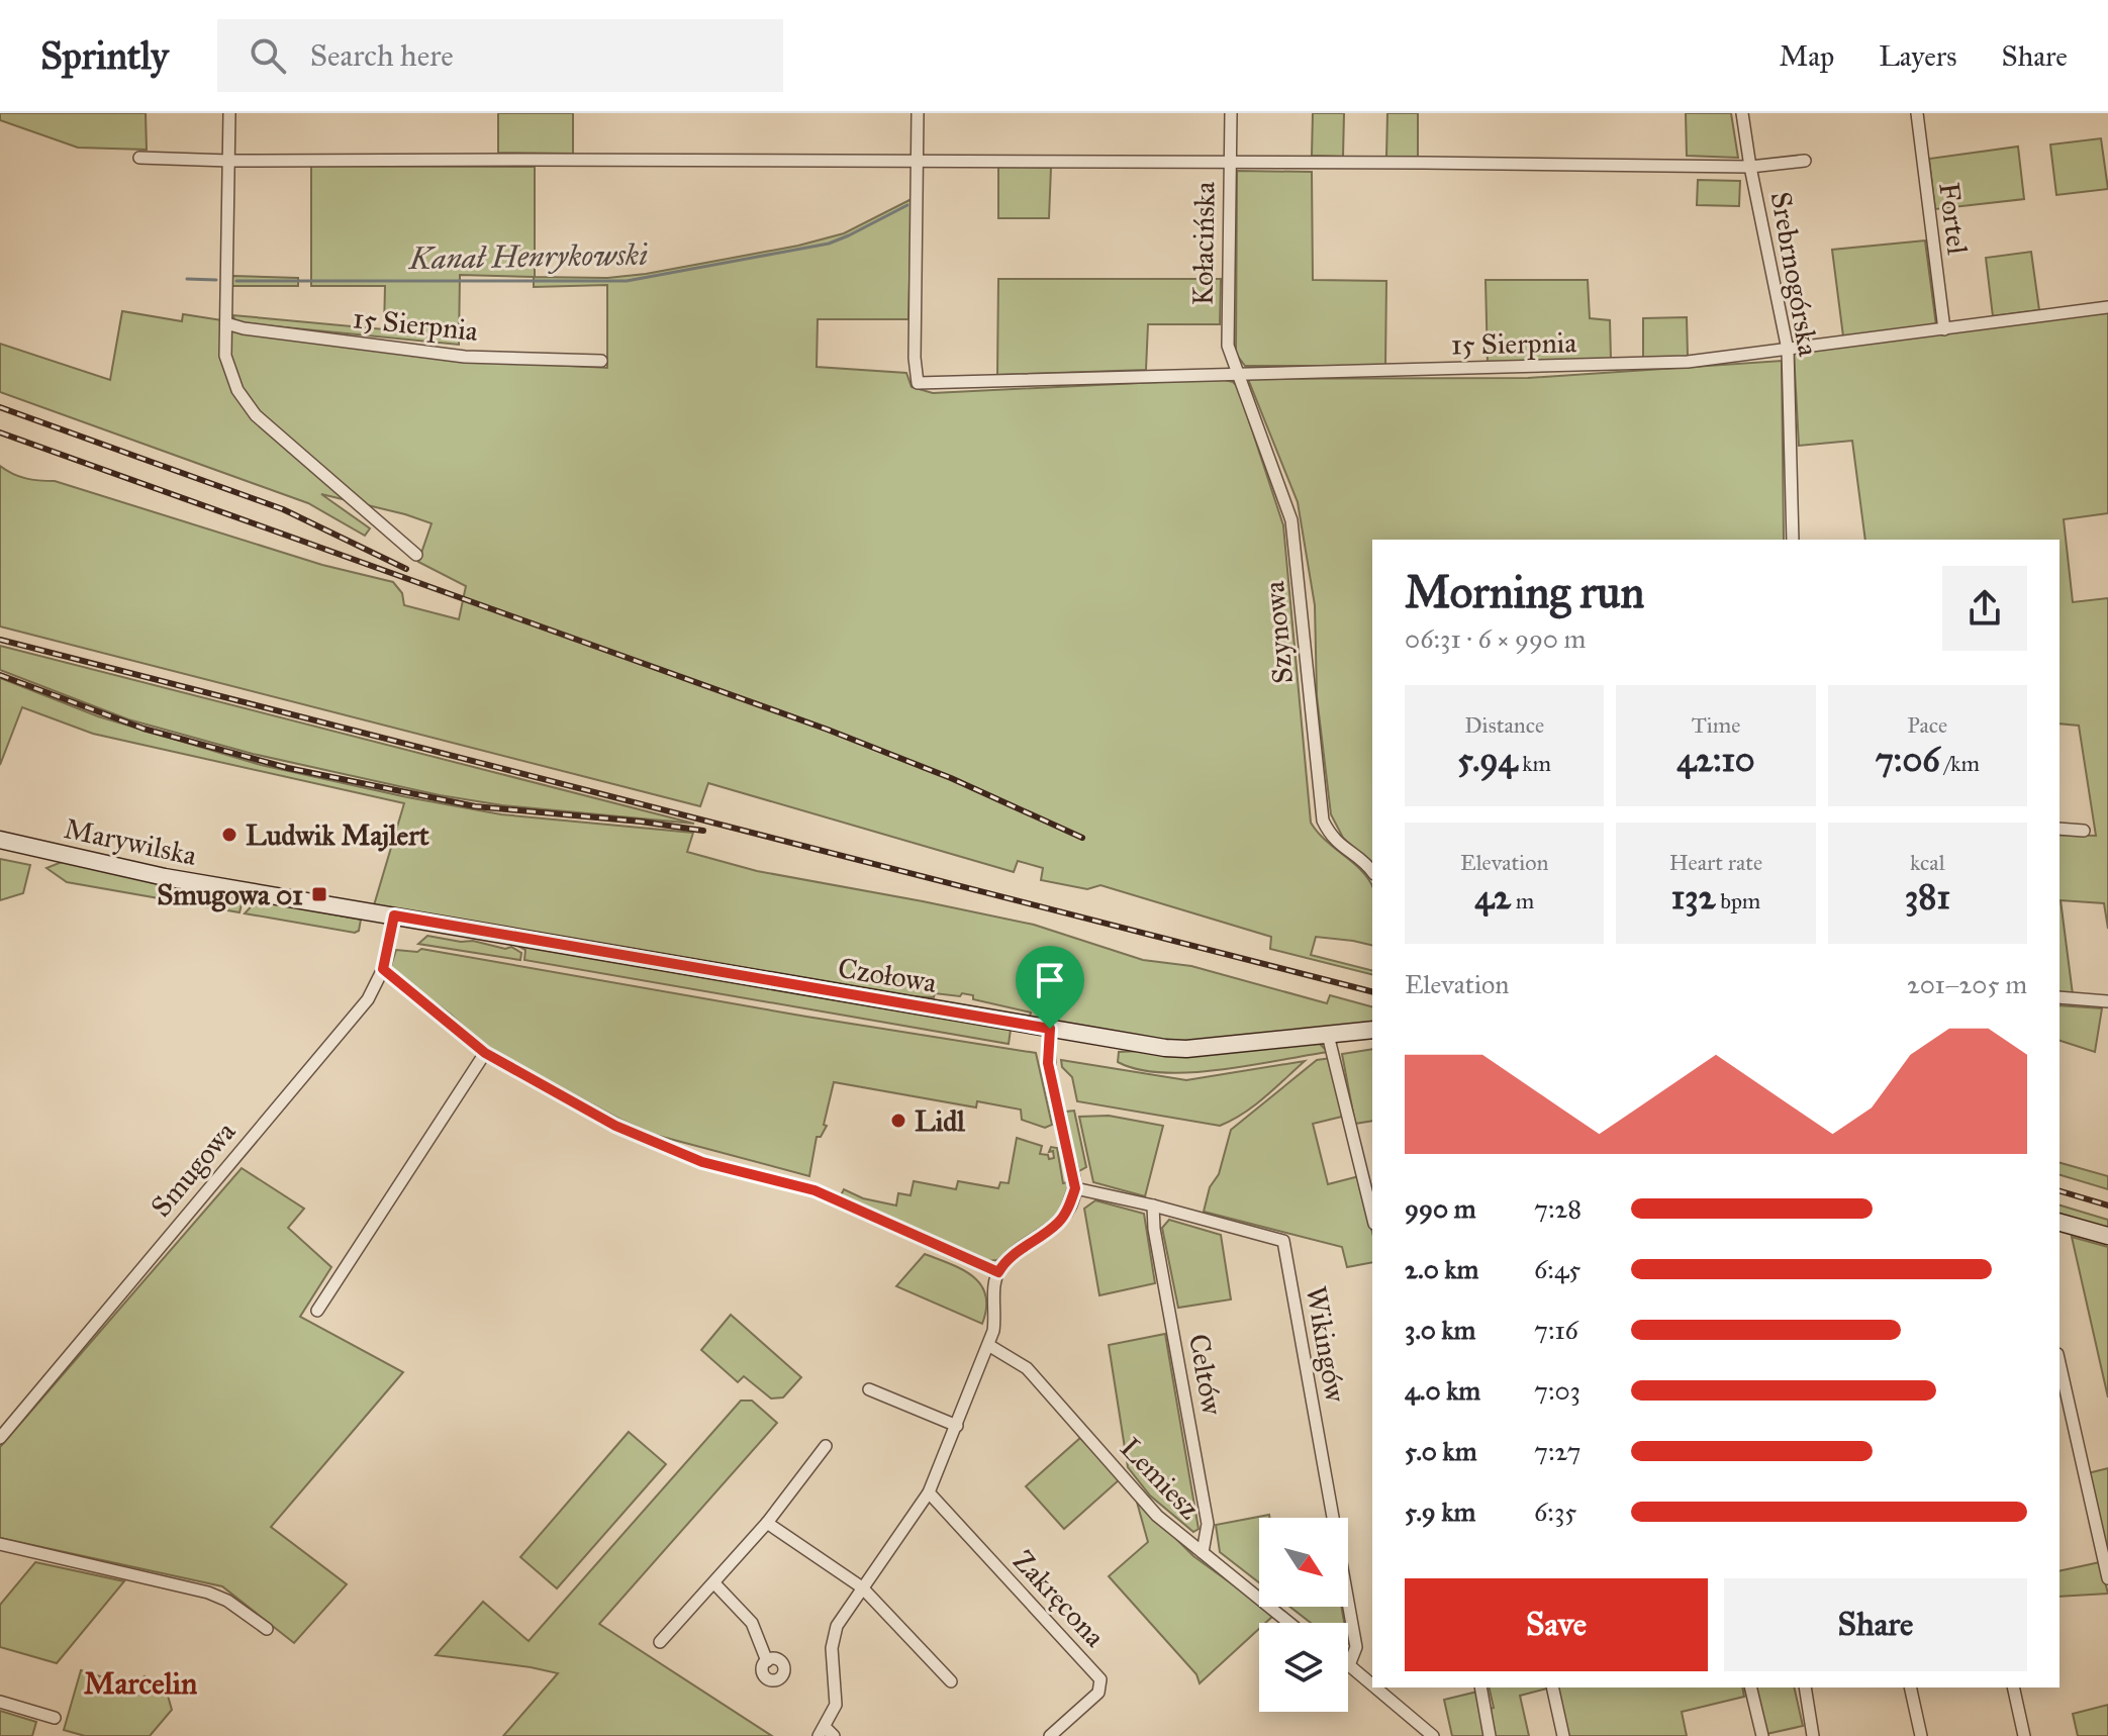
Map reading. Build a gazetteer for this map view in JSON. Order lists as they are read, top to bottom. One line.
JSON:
{"streets":{"street":["Fortel","Kołacińska","Srebrnogórska","15 Sierpnia","Szynowa","Marywilska","Czołowa","Smugowa","Wikingów","Celtów","Lemiesz","Zakręcona"]},"crossings":[["Fortel","15 Sierpnia"],["Kołacińska","15 Sierpnia"],["Kołacińska","Szynowa"],["Srebrnogórska","15 Sierpnia"],["15 Sierpnia","Szynowa"],["Marywilska","Czołowa"],["Marywilska","Smugowa"],["Czołowa","Smugowa"],["Wikingów","Celtów"],["Celtów","Lemiesz"]],"districts":["Marcelin"],"water":["Kanał Henrykowski"],"places":{"other":["Ludwik Majlert","Lidl"],"transit":["Smugowa 01"]},"north":"bottom right","page":{"header":"Sprintly","search":"Search here","nav":["Map","Layers","Share"],"heading":["Morning run","06:31 · 6 × 990 m"],"stats":[["Distance","5.94 km"],["Time","42:10"],["Pace","7:06 /km"],["Elevation","42 m"],["Heart rate","132 bpm"],["kcal","381"]],"chart":["Elevation","201–205 m"],"list":[{"name":"990 m","note":"7:28"},{"name":"2.0 km","note":"6:45"},{"name":"3.0 km","note":"7:16"},{"name":"4.0 km","note":"7:03"},{"name":"5.0 km","note":"7:27"},{"name":"5.9 km","note":"6:35"}],"buttons":["Save","Share"]}}
